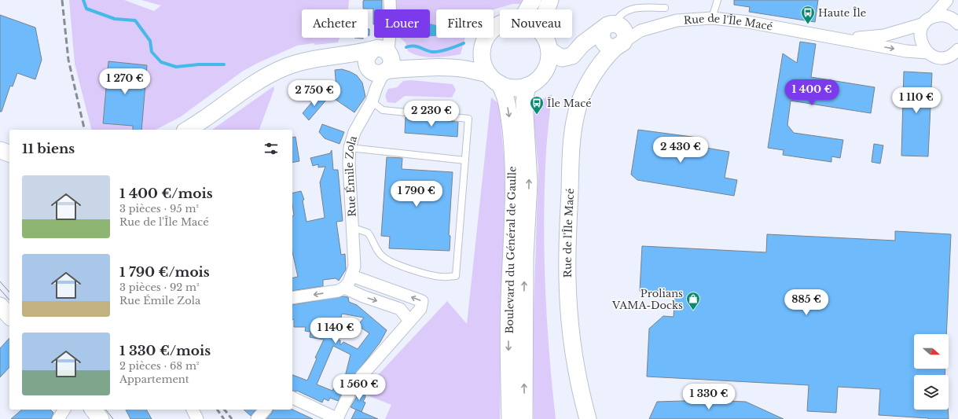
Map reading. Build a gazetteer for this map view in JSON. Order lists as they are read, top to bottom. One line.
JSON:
{"streets":{"main road":["Rue de l'Île Macé","Boulevard du Général de Gaulle"],"street":["Rue Émile Zola"]},"places":{"bus stop":["Haute Île","Île Macé"],"shop":["Prolians VAMA-Docks"]},"north":"right","page":{"chip":["Acheter","Louer","Filtres","Nouveau"],"price":["1 270 €","1 400 €","2 750 €","1 110 €","2 230 €","2 430 €","1 790 €","885 €","1 140 €","1 560 €","1 330 €"],"heading":"11 biens","list":[{"name":"1 400 €/mois","note":"3 pièces · 95 m² · Rue de l'Île Macé"},{"name":"1 790 €/mois","note":"3 pièces · 92 m² · Rue Émile Zola"},{"name":"1 330 €/mois","note":"2 pièces · 68 m² · Appartement"}]}}
